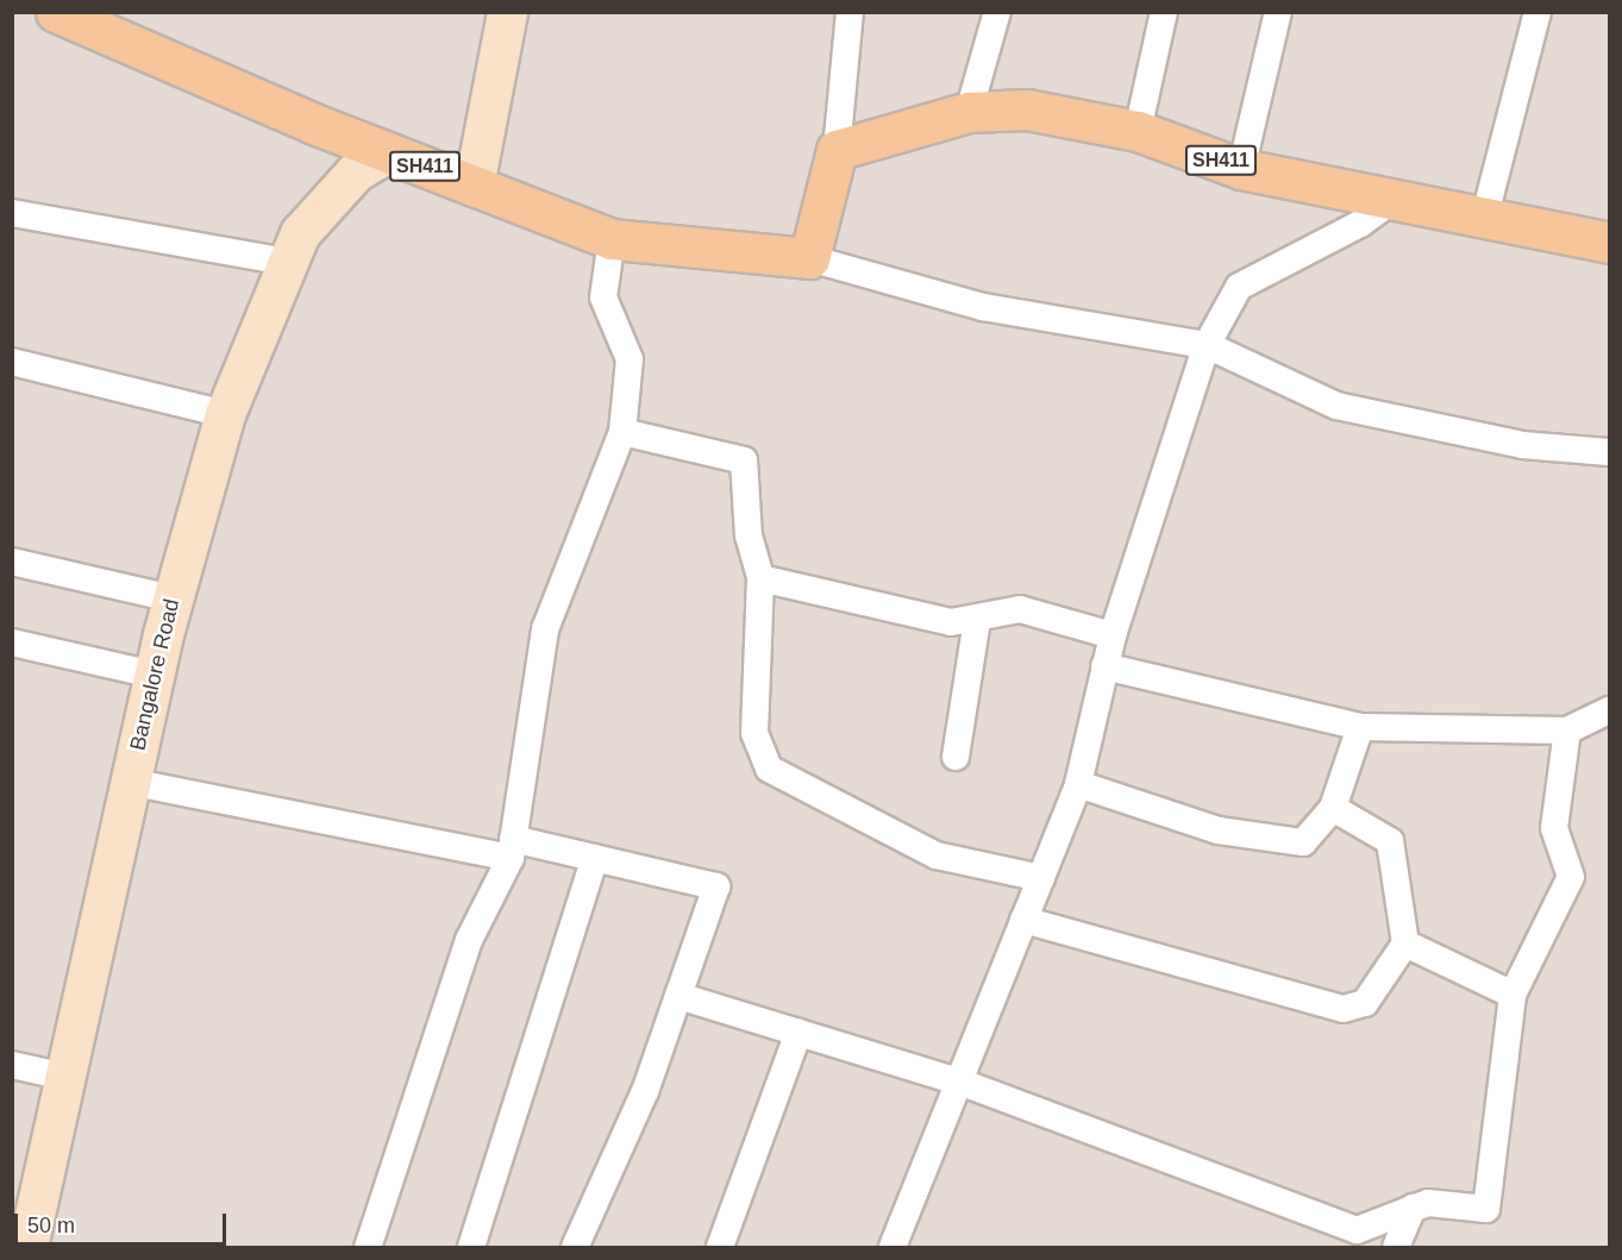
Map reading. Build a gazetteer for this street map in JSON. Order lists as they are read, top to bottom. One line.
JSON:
{"streets":{"main road":["SH411","Bangalore Road"]},"crossings":[["SH411","Bangalore Road"]],"scale_bar":"50 m"}
